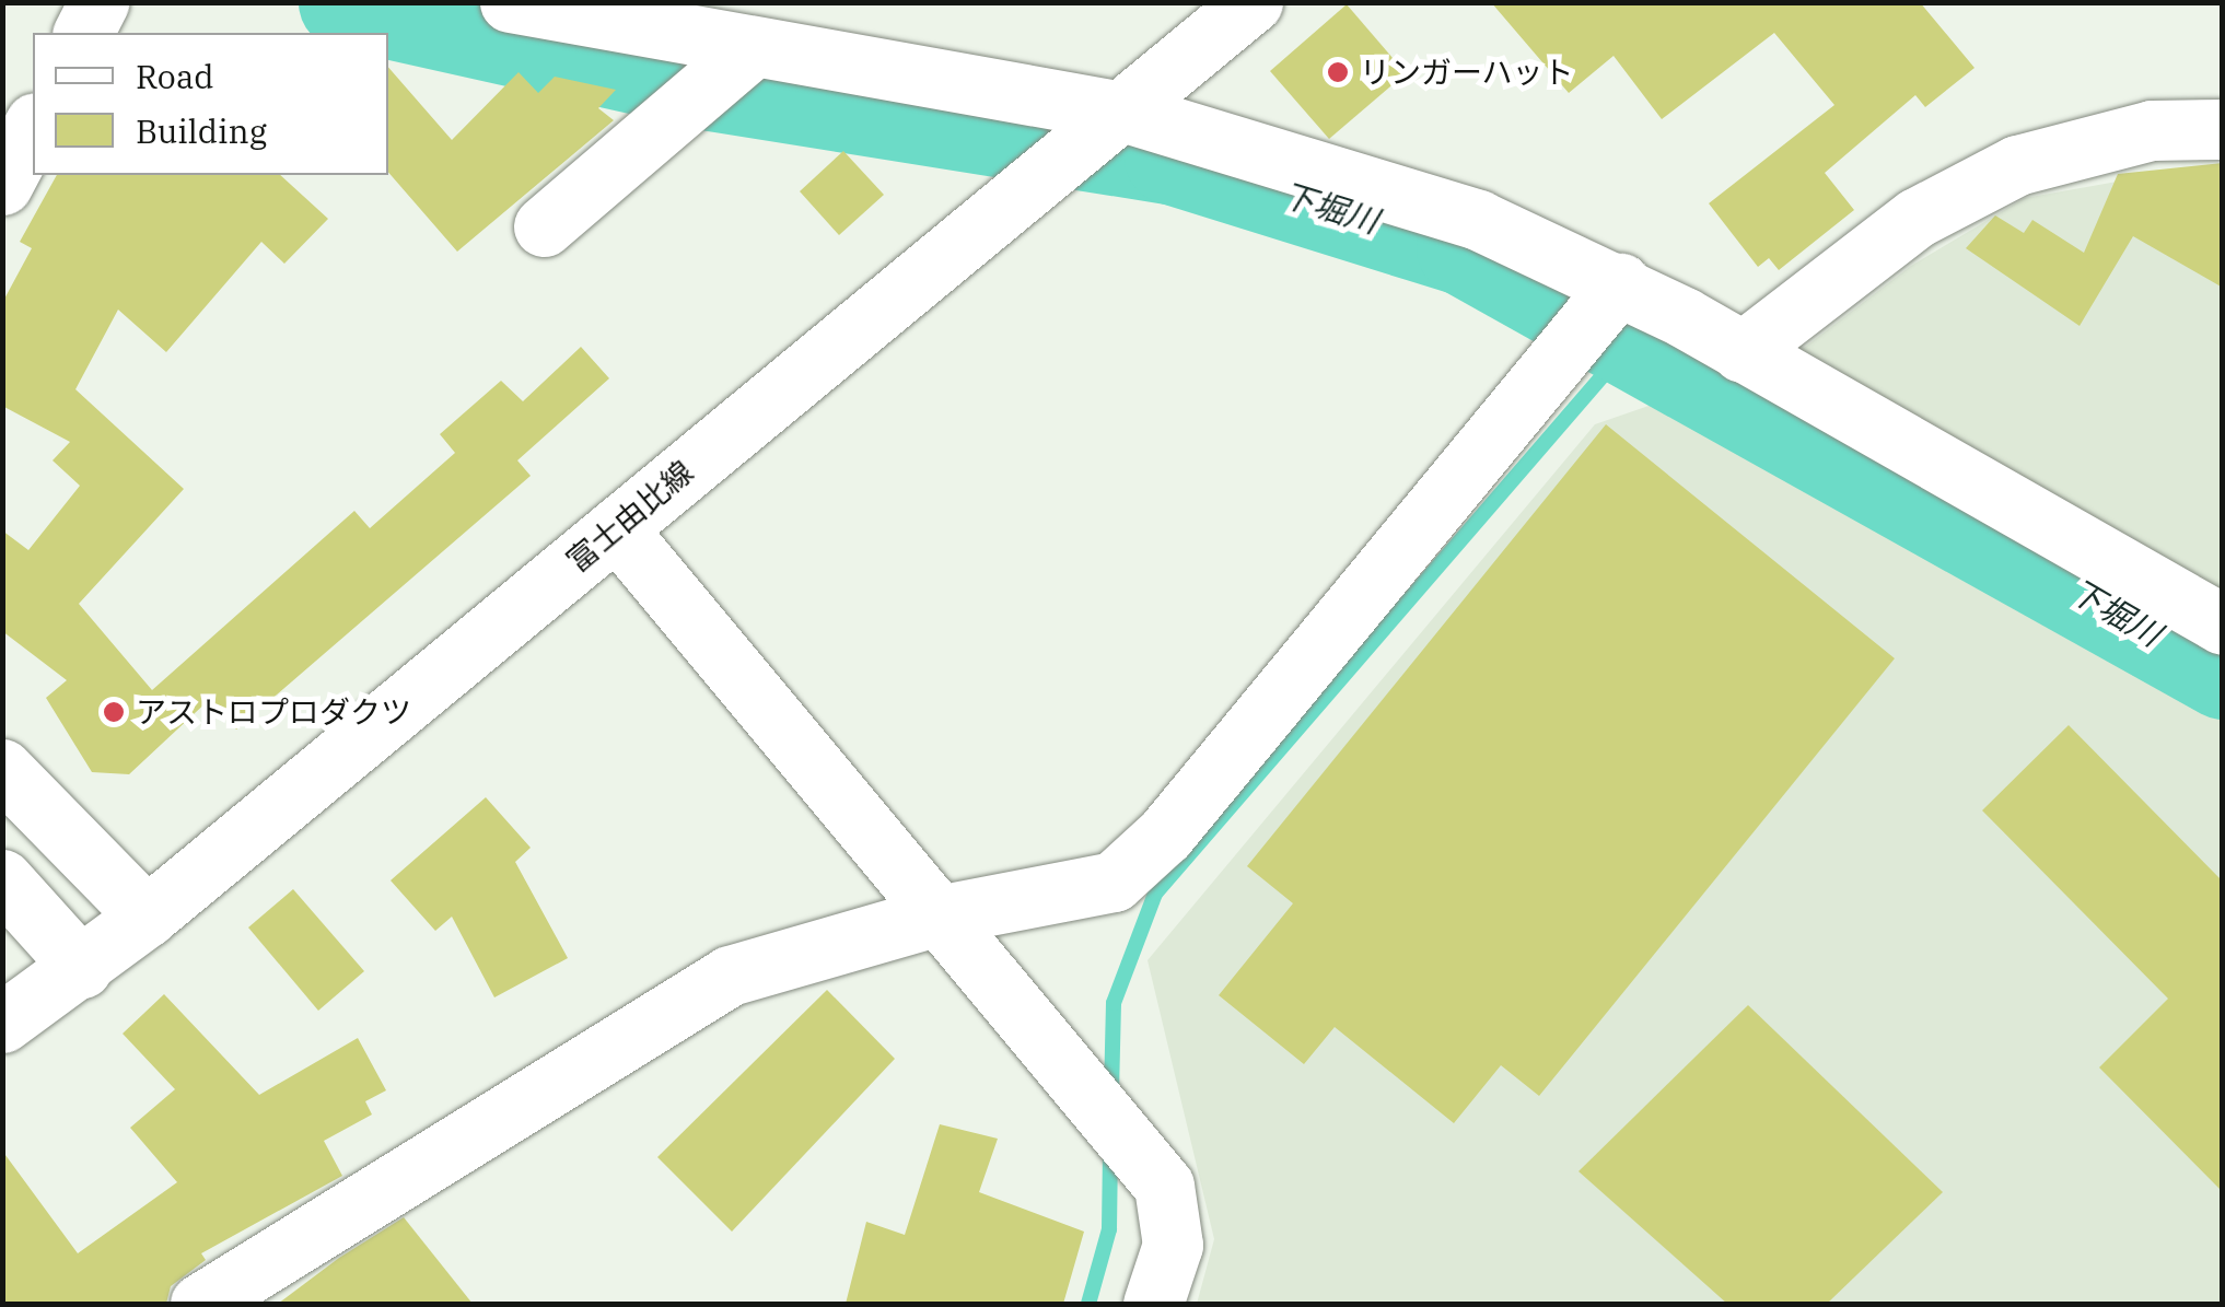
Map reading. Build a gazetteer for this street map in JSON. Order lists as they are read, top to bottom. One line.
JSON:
{"streets":{"street":["富士由比線"]},"water":["下堀川"],"places":["リンガーハット","アストロプロダクツ"],"legend":["Road","Building"]}
